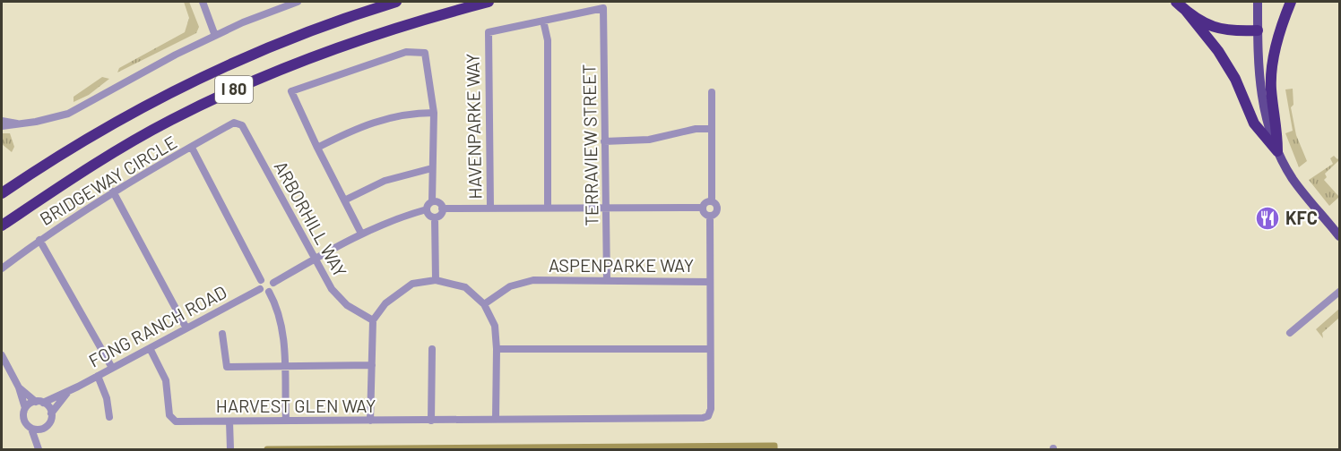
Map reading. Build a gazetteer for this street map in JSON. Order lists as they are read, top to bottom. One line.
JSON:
{"streets":{"highway":["I 80"],"street":["HAVENPARKE WAY","TERRAVIEW STREET","BRIDGEWAY CIRCLE","ARBORHILL WAY","ASPENPARKE WAY","FONG RANCH ROAD","HARVEST GLEN WAY"]},"crossings":[["HAVENPARKE WAY","TERRAVIEW STREET"],["TERRAVIEW STREET","ASPENPARKE WAY"],["BRIDGEWAY CIRCLE","ARBORHILL WAY"],["ARBORHILL WAY","ASPENPARKE WAY"],["ARBORHILL WAY","HARVEST GLEN WAY"],["ASPENPARKE WAY","HARVEST GLEN WAY"],["FONG RANCH ROAD","HARVEST GLEN WAY"]],"places":{"restaurant":["KFC"]}}
